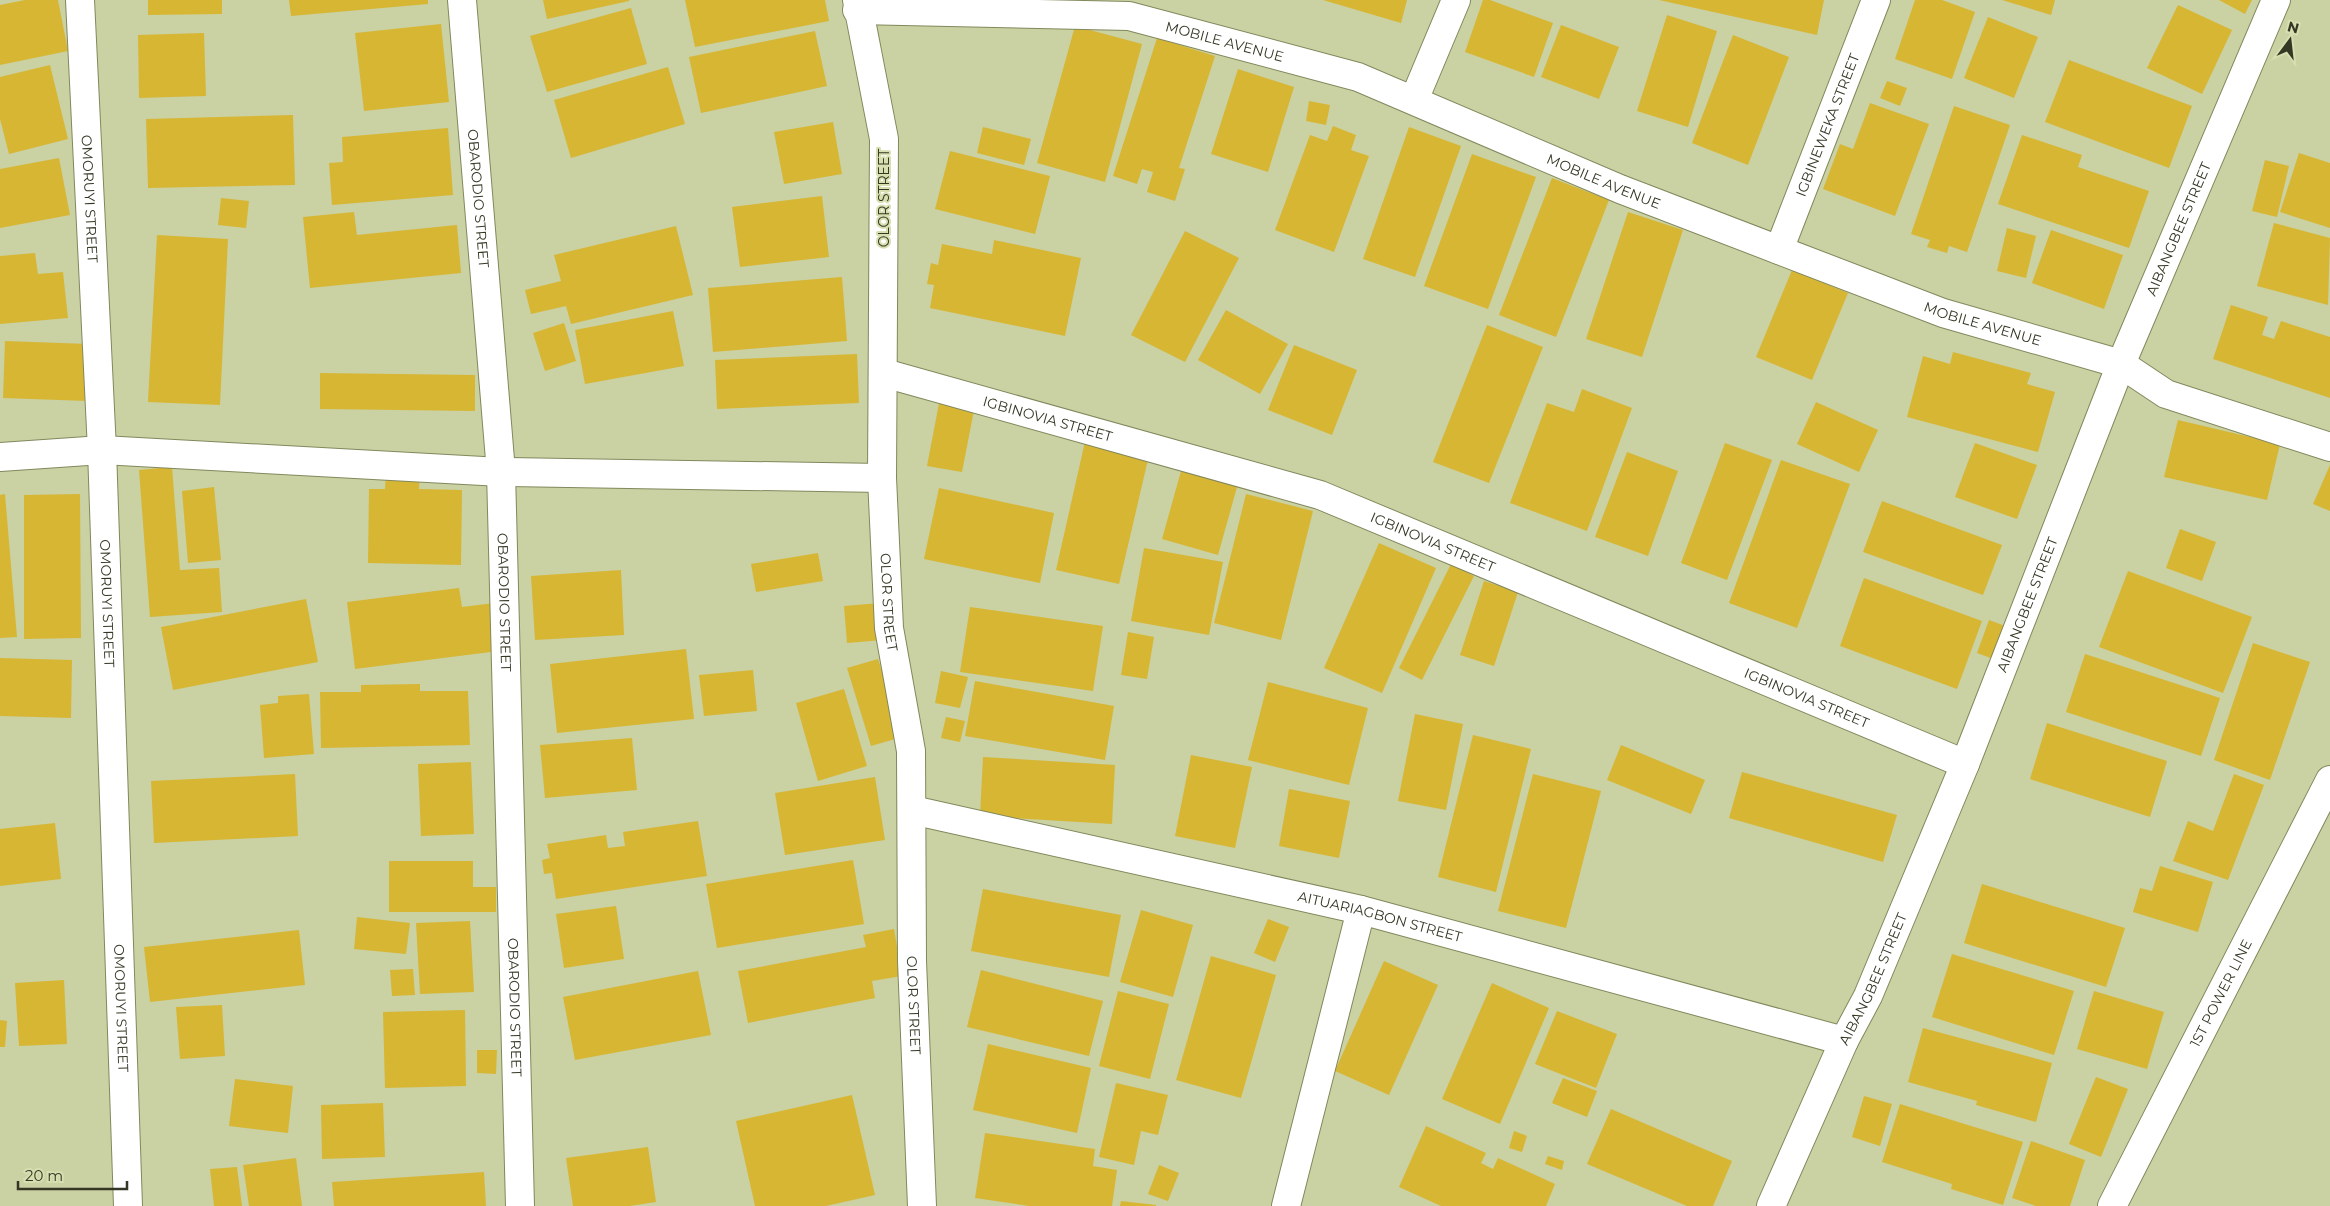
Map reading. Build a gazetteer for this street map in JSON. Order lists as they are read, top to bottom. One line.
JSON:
{"streets":{"street":["MOBILE AVENUE","IGBINEWEKA STREET","OMORUYI STREET","OBARODIO STREET","OLOR STREET","AIBANGBEE STREET","IGBINOVIA STREET","AITUARIAGBON STREET","1ST POWER LINE"]},"crossings":[["MOBILE AVENUE","IGBINEWEKA STREET"],["MOBILE AVENUE","OLOR STREET"],["MOBILE AVENUE","AIBANGBEE STREET"],["OLOR STREET","IGBINOVIA STREET"],["OLOR STREET","AITUARIAGBON STREET"],["AIBANGBEE STREET","IGBINOVIA STREET"],["AIBANGBEE STREET","AITUARIAGBON STREET"]],"scale_bar":"20 m","north":"top"}
